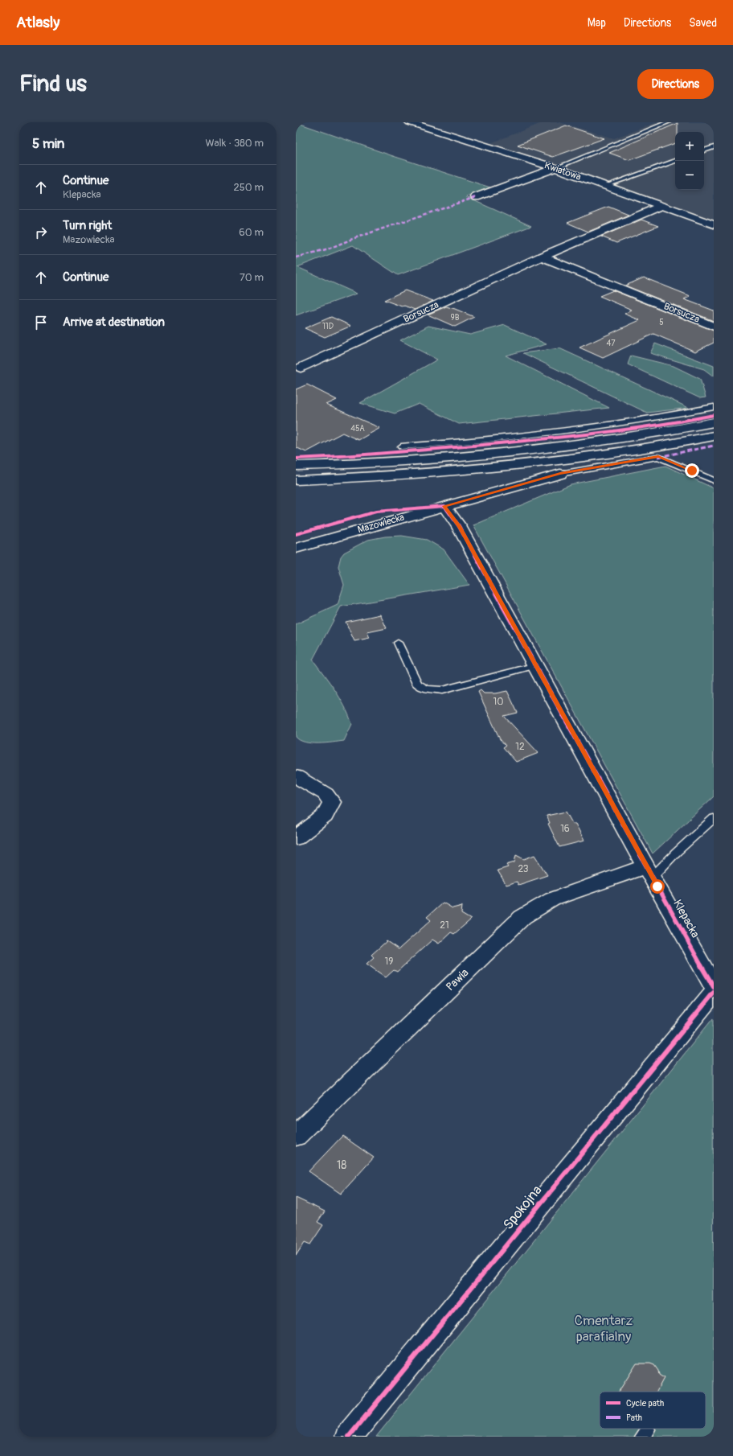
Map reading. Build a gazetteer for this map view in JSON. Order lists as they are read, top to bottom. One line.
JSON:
{"streets":{"street":["Kwiatowa","Borsucza","Mazowiecka","Klepacka","Pawia","Spokojna"]},"crossings":[["Kwiatowa","Borsucza"],["Mazowiecka","Klepacka"],["Klepacka","Pawia"]],"parks":["Cmentarz parafialny"],"house_numbers":["9B","5","11D","47","45A","10","12","16","23","21","19","18"],"legend":["Cycle path","Path"],"page":{"header":"Atlasly","nav":["Map","Directions","Saved"],"buttons":"Directions","title":"Find us","heading":["5 min","Walk · 380 m"],"map_buttons":["+","−"],"list":[["Continue","Klepacka","250 m"],["Turn right","Mazowiecka","60 m"],["Continue","70 m"],"Arrive at destination"]}}
